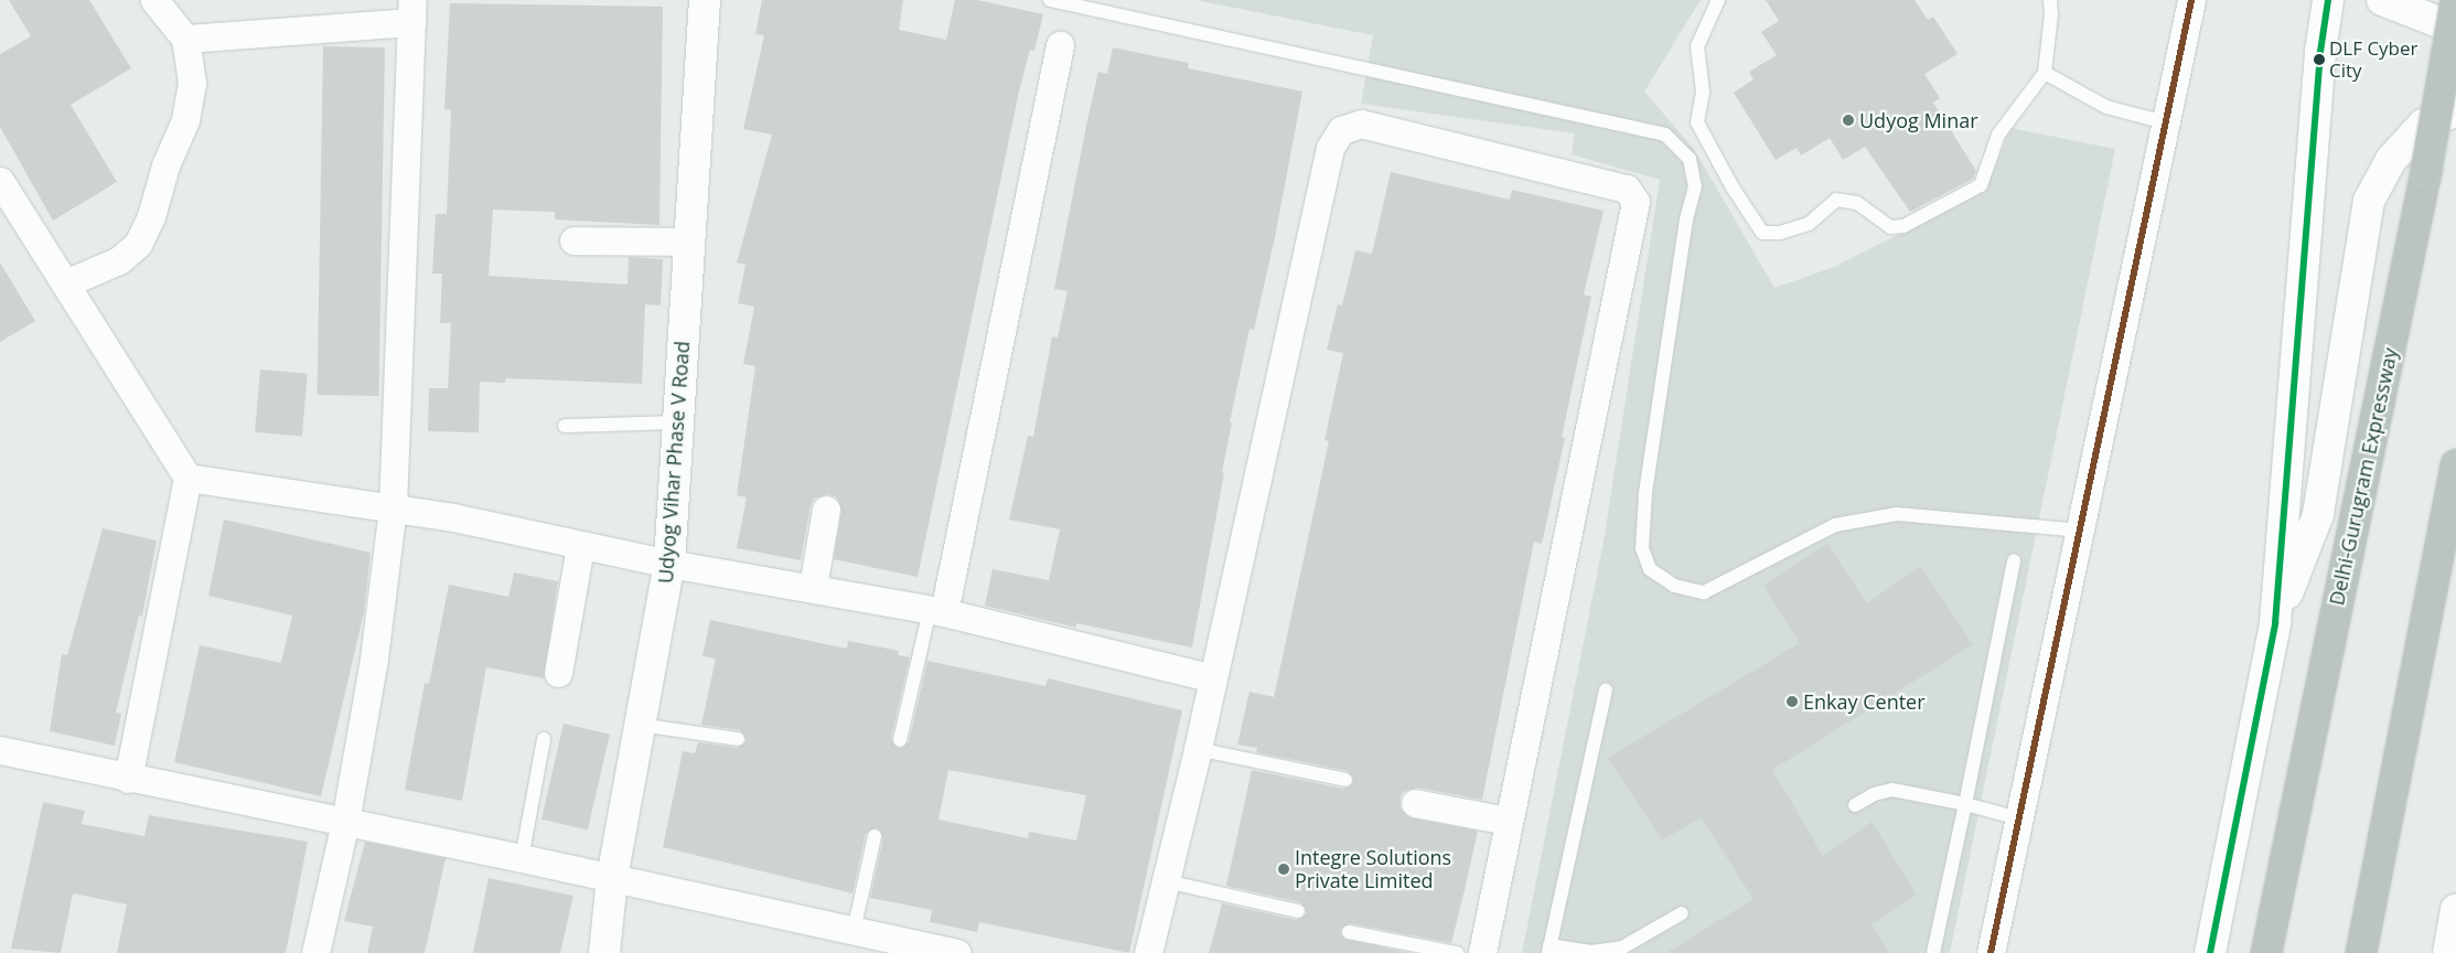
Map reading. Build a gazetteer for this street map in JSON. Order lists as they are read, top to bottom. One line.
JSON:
{"streets":{"highway":["Delhi-Gurugram Expressway"],"main road":["Udyog Vihar Phase V Road"]},"places":["DLF Cyber City","Udyog Minar","Enkay Center","Integre Solutions Private Limited"]}
